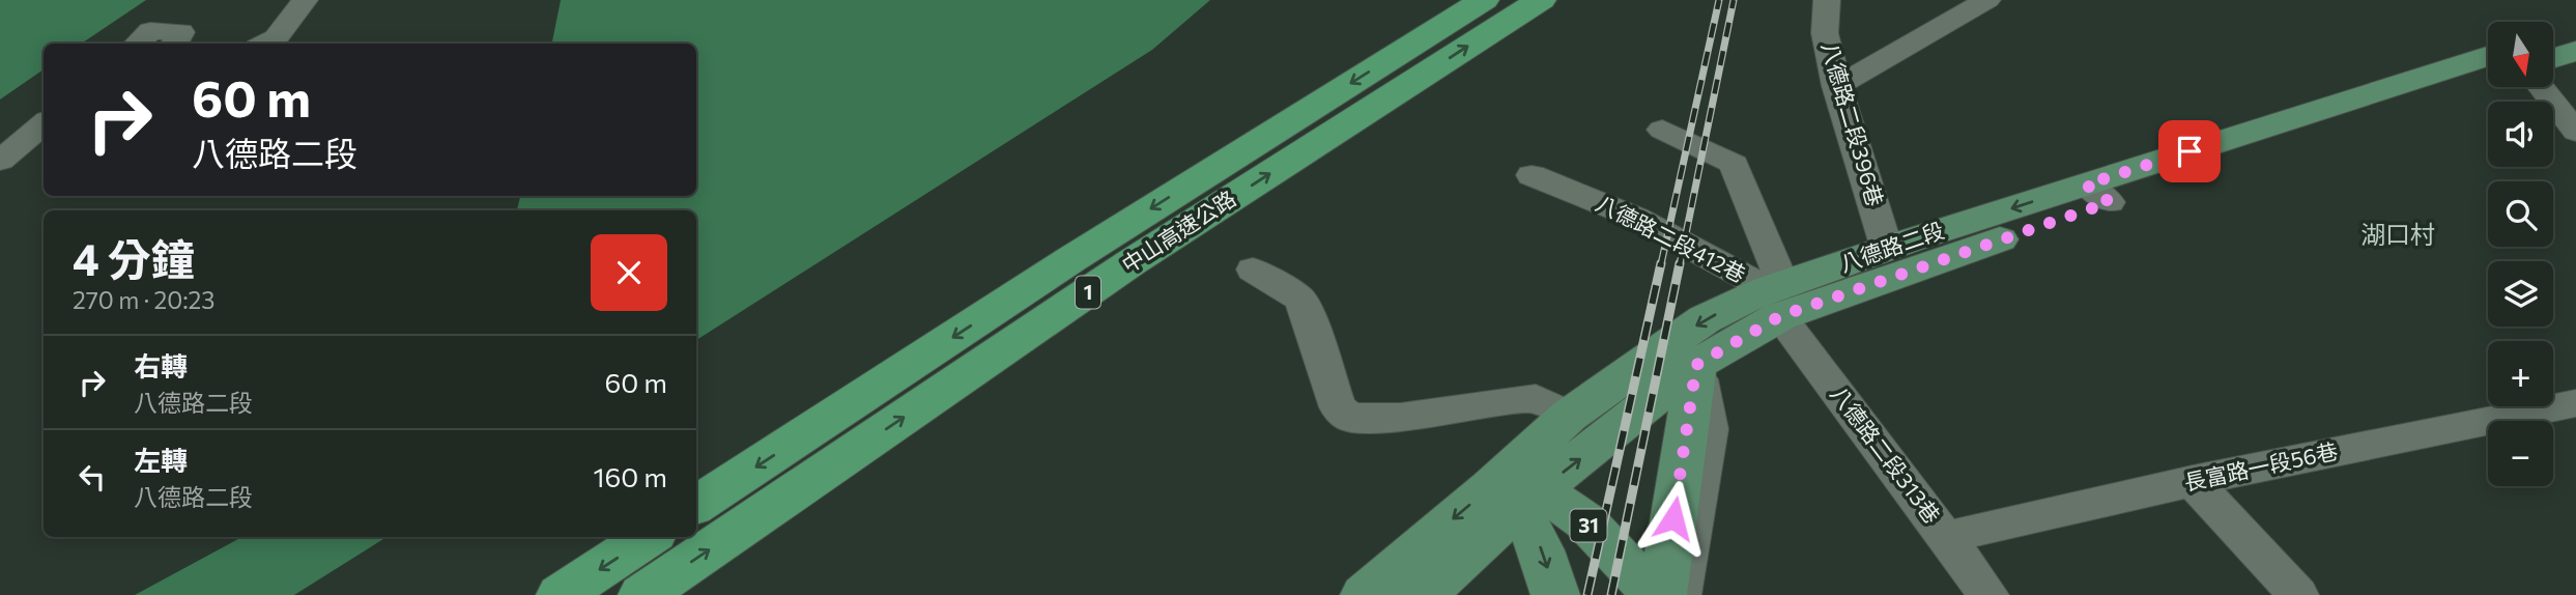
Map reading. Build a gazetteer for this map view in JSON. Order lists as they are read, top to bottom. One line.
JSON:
{"streets":{"highway":["中山高速公路","1"],"main road":["八德路二段","31"],"street":["八德路二段396巷","八德路二段412巷","八德路二段313巷","長富路一段56巷"]},"crossings":[["八德路二段396巷","八德路二段"],["八德路二段412巷","八德路二段"],["八德路二段412巷","八德路二段313巷"],["八德路二段","八德路二段313巷"],["八德路二段","31"],["八德路二段313巷","長富路一段56巷"]],"districts":["湖口村"],"north":"bottom","page":{"map_buttons":["+","−"],"turn":["60 m","八德路二段"],"heading":["4 分鐘","270 m · 20:23"],"list":[{"name":"右轉","note":"八德路二段","value":"60 m"},{"name":"左轉","note":"八德路二段","value":"160 m"}]}}
